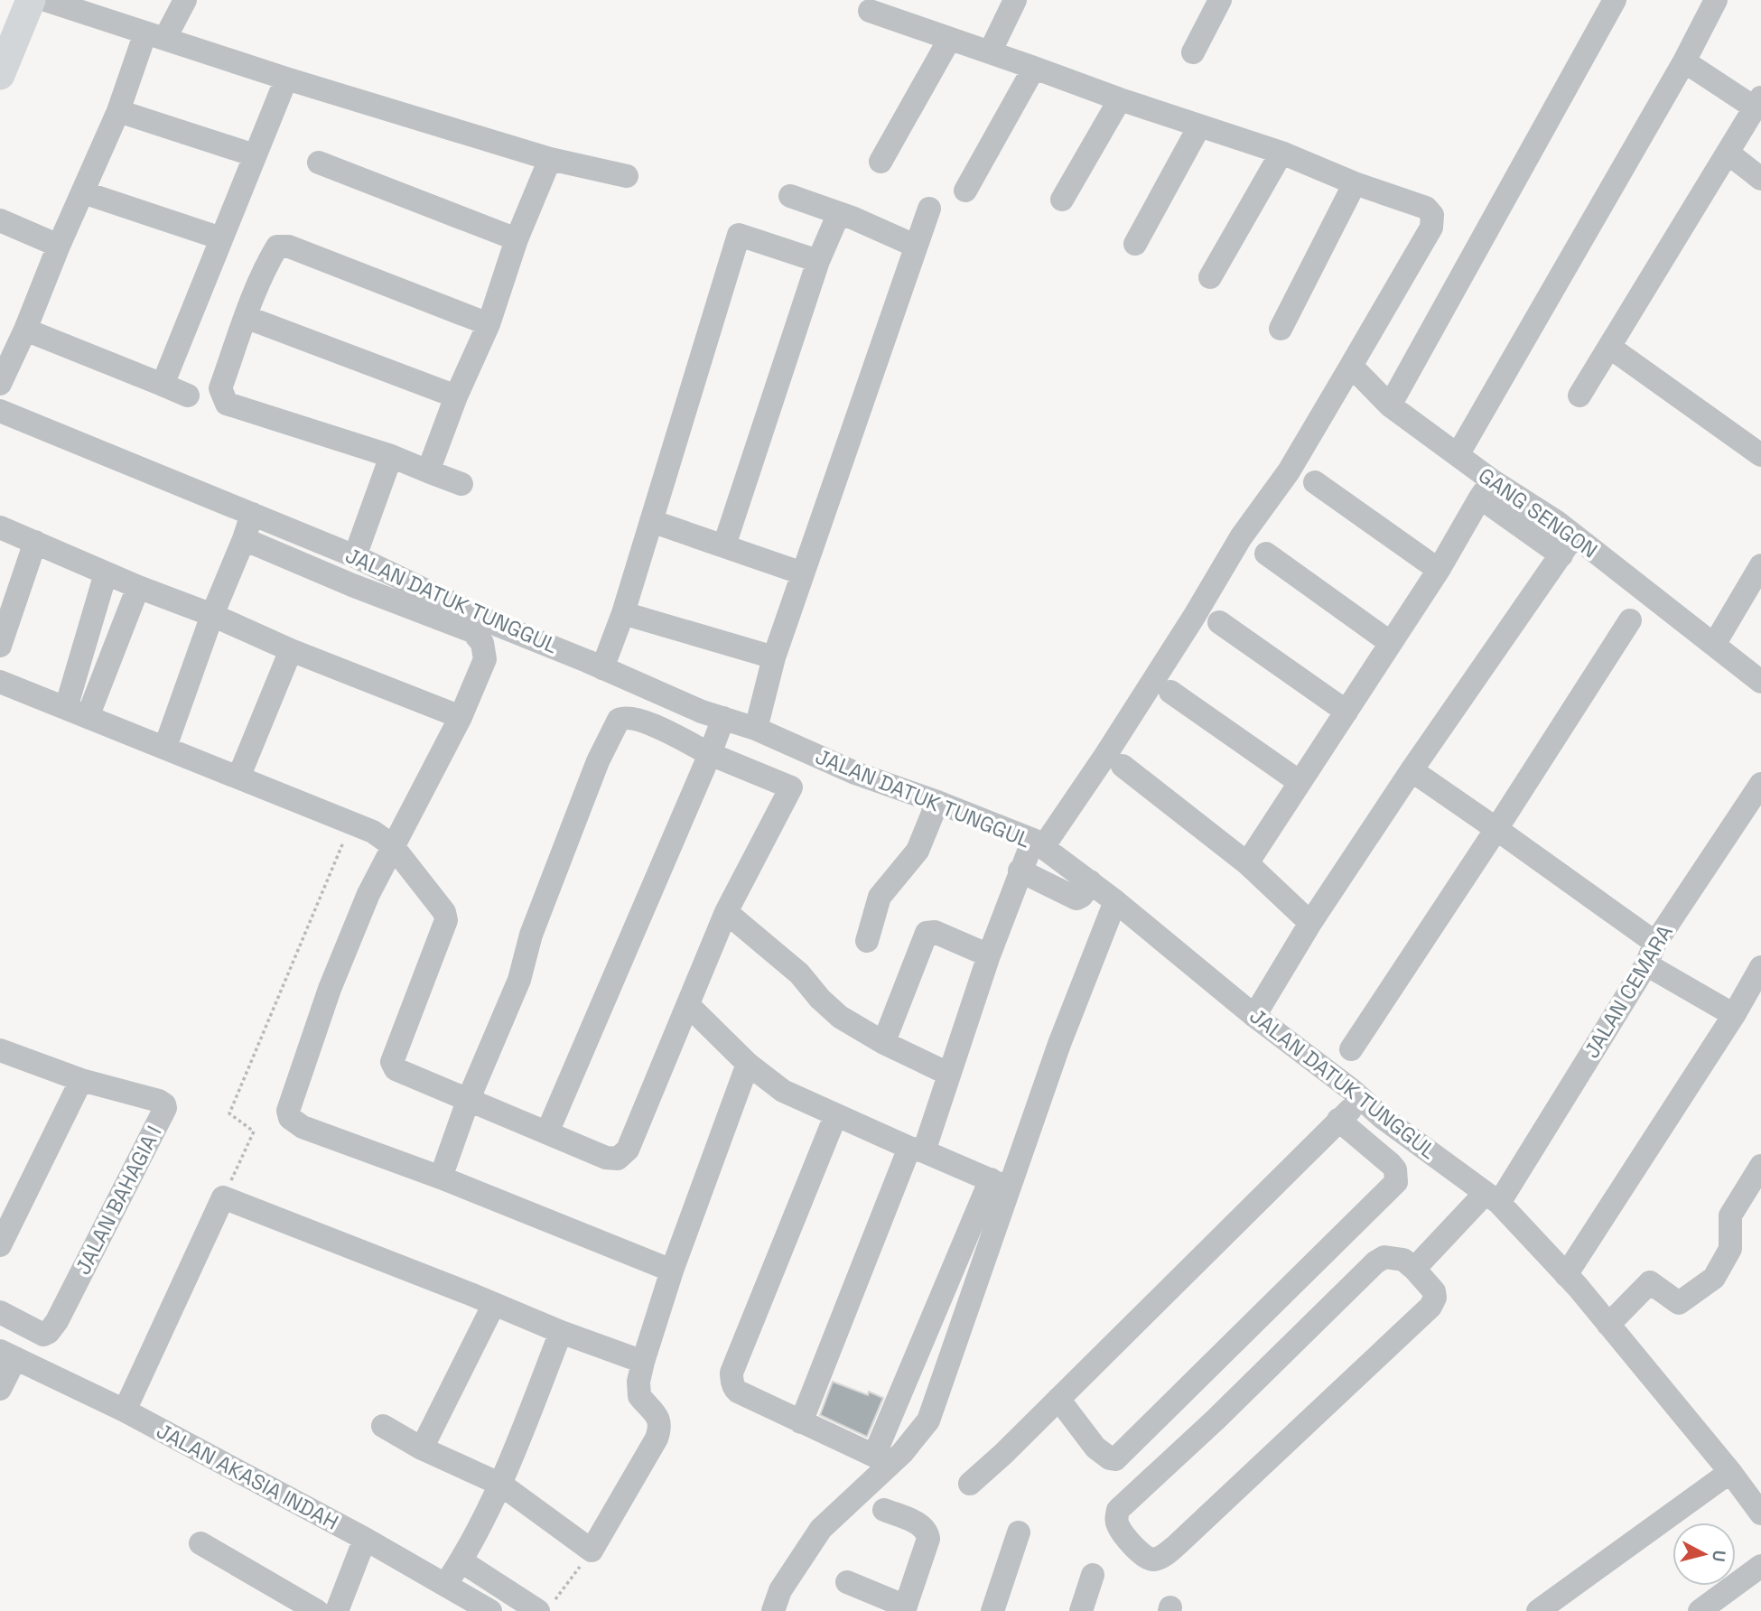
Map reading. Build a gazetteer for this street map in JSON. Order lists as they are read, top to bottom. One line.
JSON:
{"streets":{"street":["GANG SENGON","JALAN DATUK TUNGGUL","JALAN CEMARA","JALAN BAHAGIA I","JALAN AKASIA INDAH"]},"crossings":[["JALAN DATUK TUNGGUL","JALAN CEMARA"]],"north":"right"}
